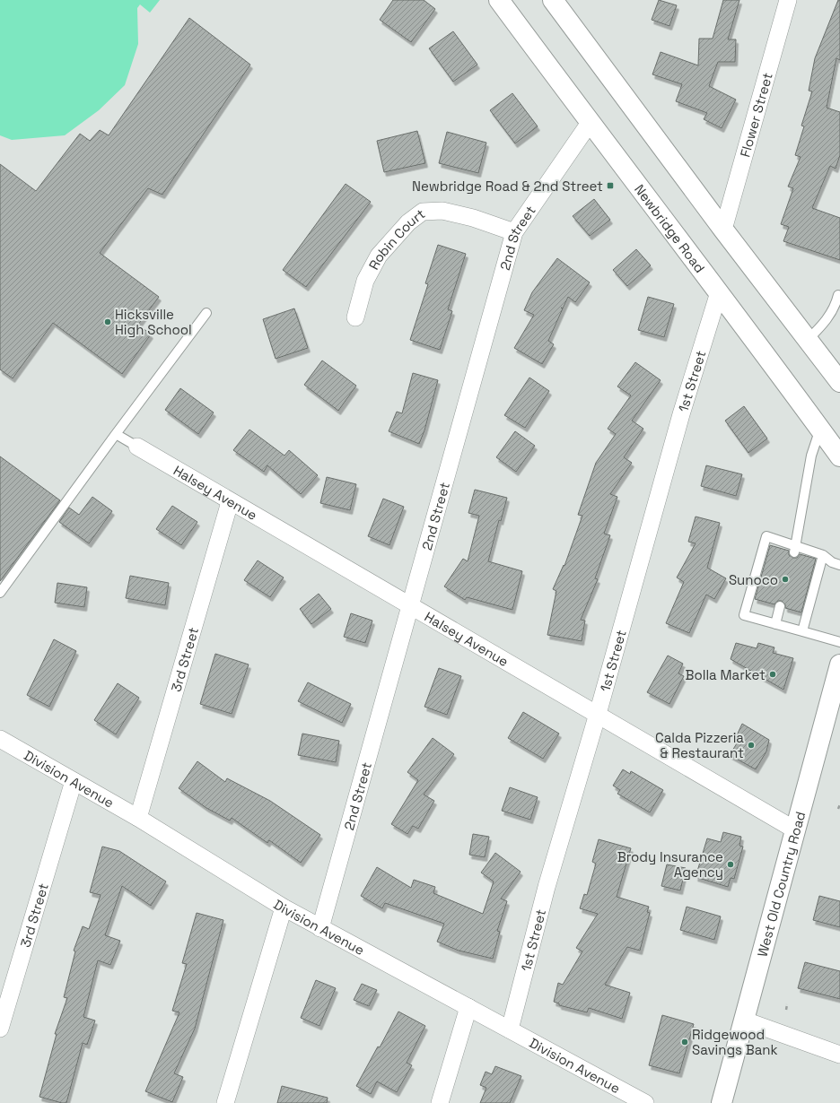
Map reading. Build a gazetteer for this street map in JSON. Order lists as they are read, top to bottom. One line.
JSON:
{"streets":{"main road":["Newbridge Road","West Old Country Road"],"street":["Flower Street","2nd Street","Robin Court","1st Street","Halsey Avenue","3rd Street","Division Avenue"]},"crossings":[["Newbridge Road","2nd Street"],["Newbridge Road","1st Street"],["2nd Street","Robin Court"],["2nd Street","Halsey Avenue"],["2nd Street","Division Avenue"],["1st Street","Halsey Avenue"],["1st Street","Division Avenue"],["Halsey Avenue","3rd Street"],["Halsey Avenue","West Old Country Road"],["3rd Street","Division Avenue"]],"places":{"transit":["Newbridge Road & 2nd Street"],"other":["Hicksville High School","Sunoco","Bolla Market","Calda Pizzeria & Restaurant","Brody Insurance Agency","Ridgewood Savings Bank"]}}
